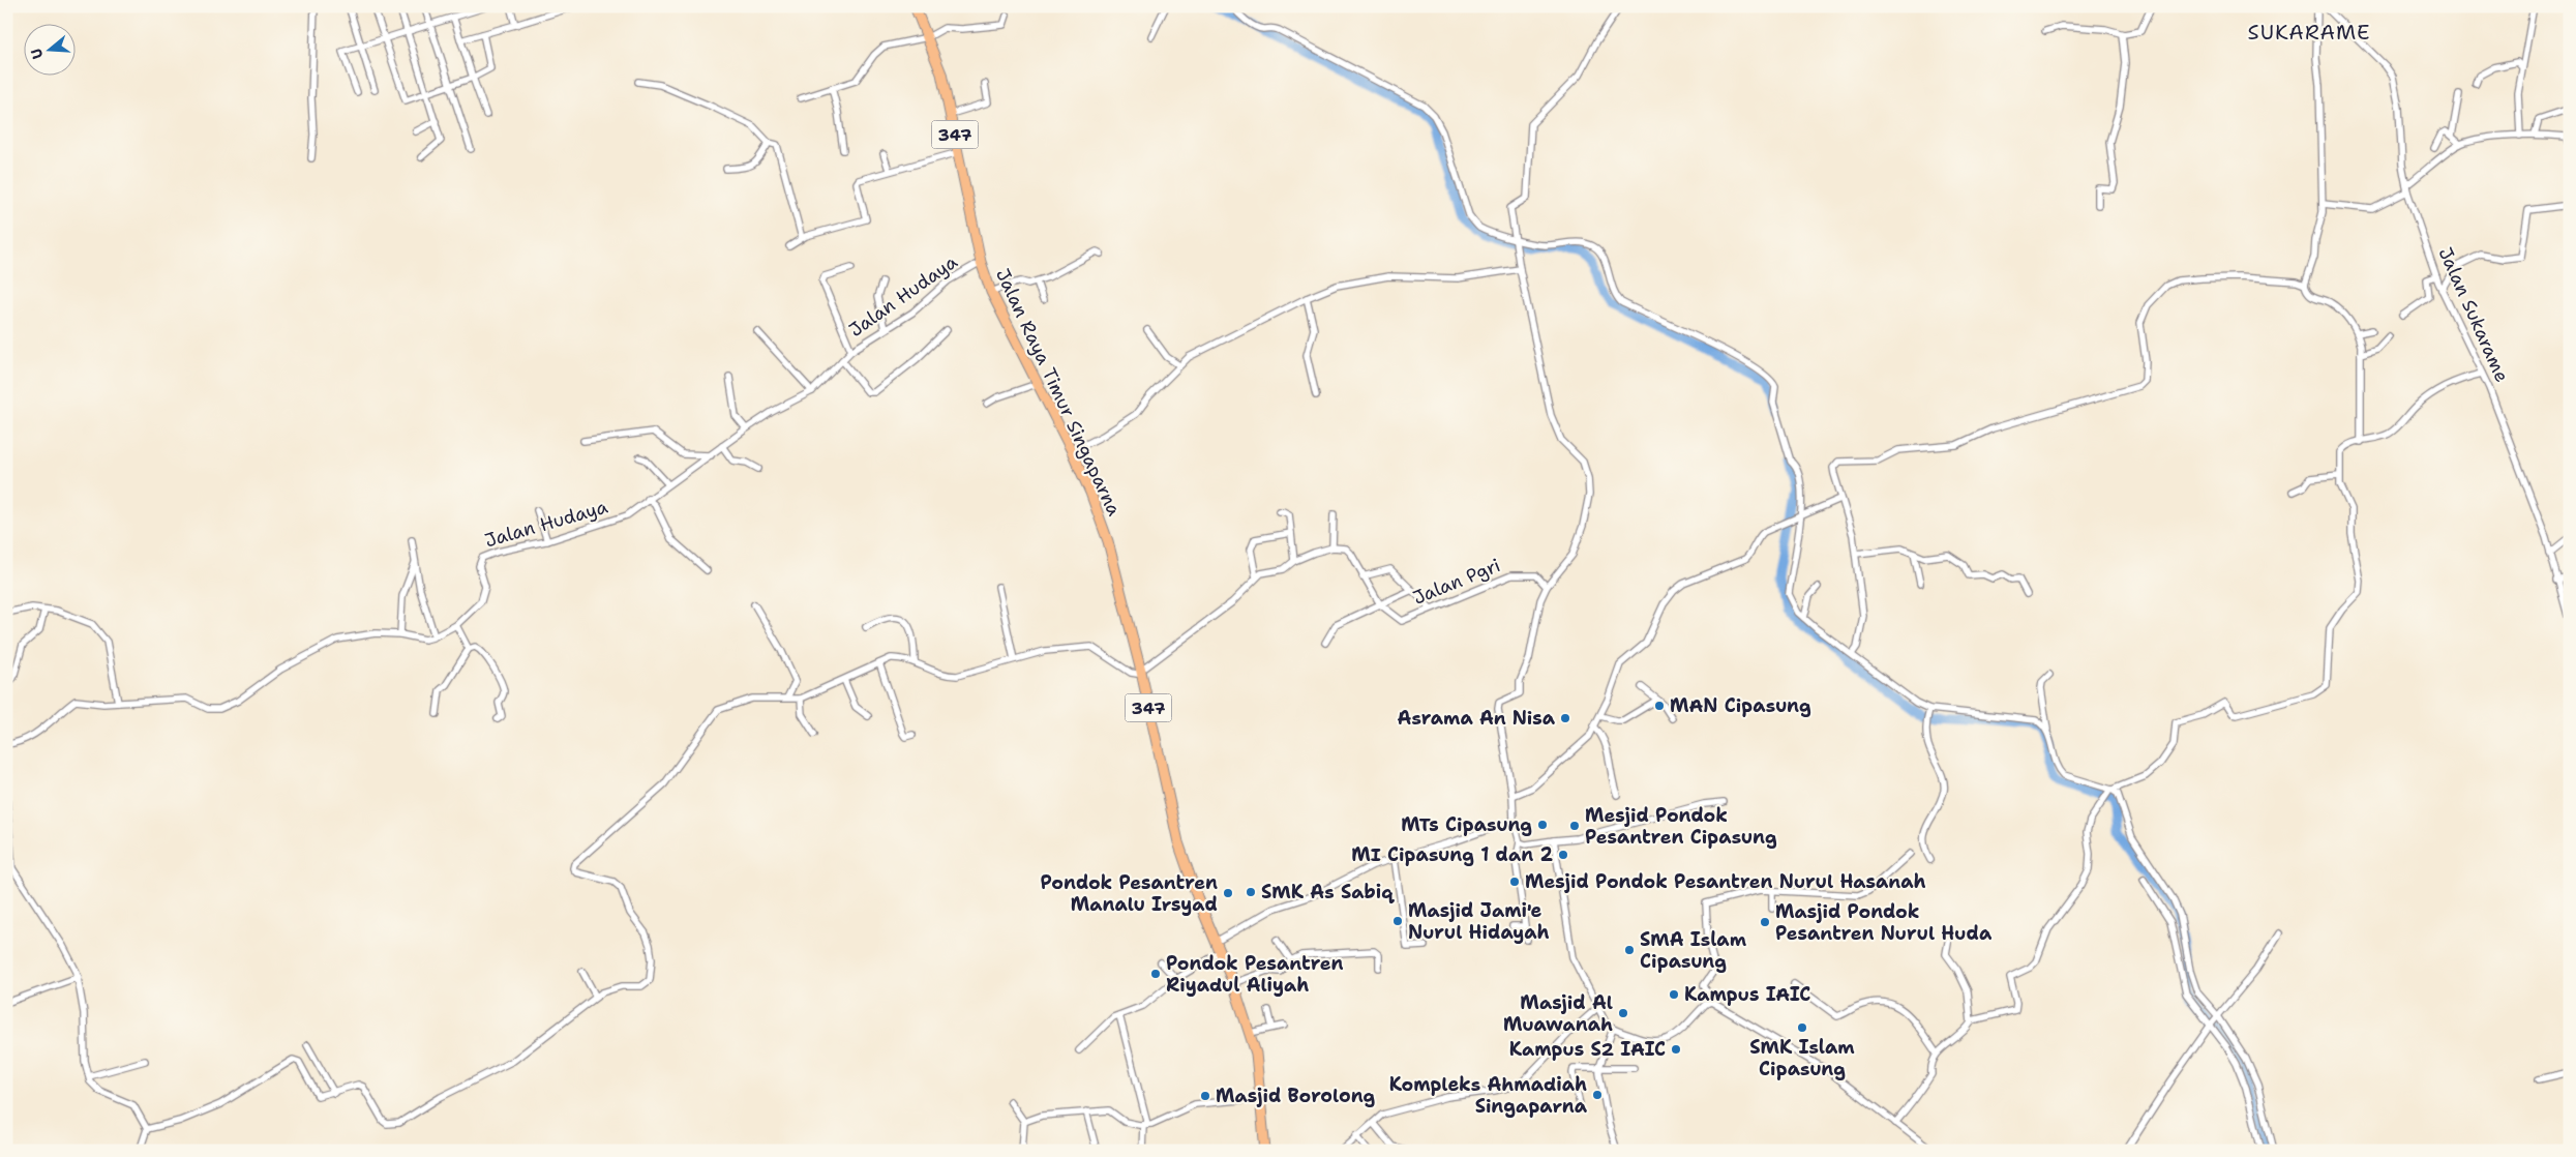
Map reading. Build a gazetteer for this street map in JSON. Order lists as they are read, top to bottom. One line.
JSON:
{"streets":{"main road":["347","Jalan Raya Timur Singaparna"],"street":["Jalan Hudaya","Jalan Sukarame","Jalan Pgri"]},"crossings":[["Jalan Hudaya","Jalan Raya Timur Singaparna"]],"districts":["SUKARAME"],"places":["MAN Cipasung","Asrama An Nisa","MTs Cipasung","Mesjid Pondok Pesantren Cipasung","MI Cipasung 1 dan 2","Mesjid Pondok Pesantren Nurul Hasanah","SMK As Sabiq","Pondok Pesantren Manalu Irsyad","Masjid Jami'e Nurul Hidayah","Masjid Pondok Pesantren Nurul Huda","SMA Islam Cipasung","Pondok Pesantren Riyadul Aliyah","Kampus IAIC","Masjid Al Muawanah","SMK Islam Cipasung","Kampus S2 IAIC","Kompleks Ahmadiah Singaparna","Masjid Borolong"],"north":"left"}
